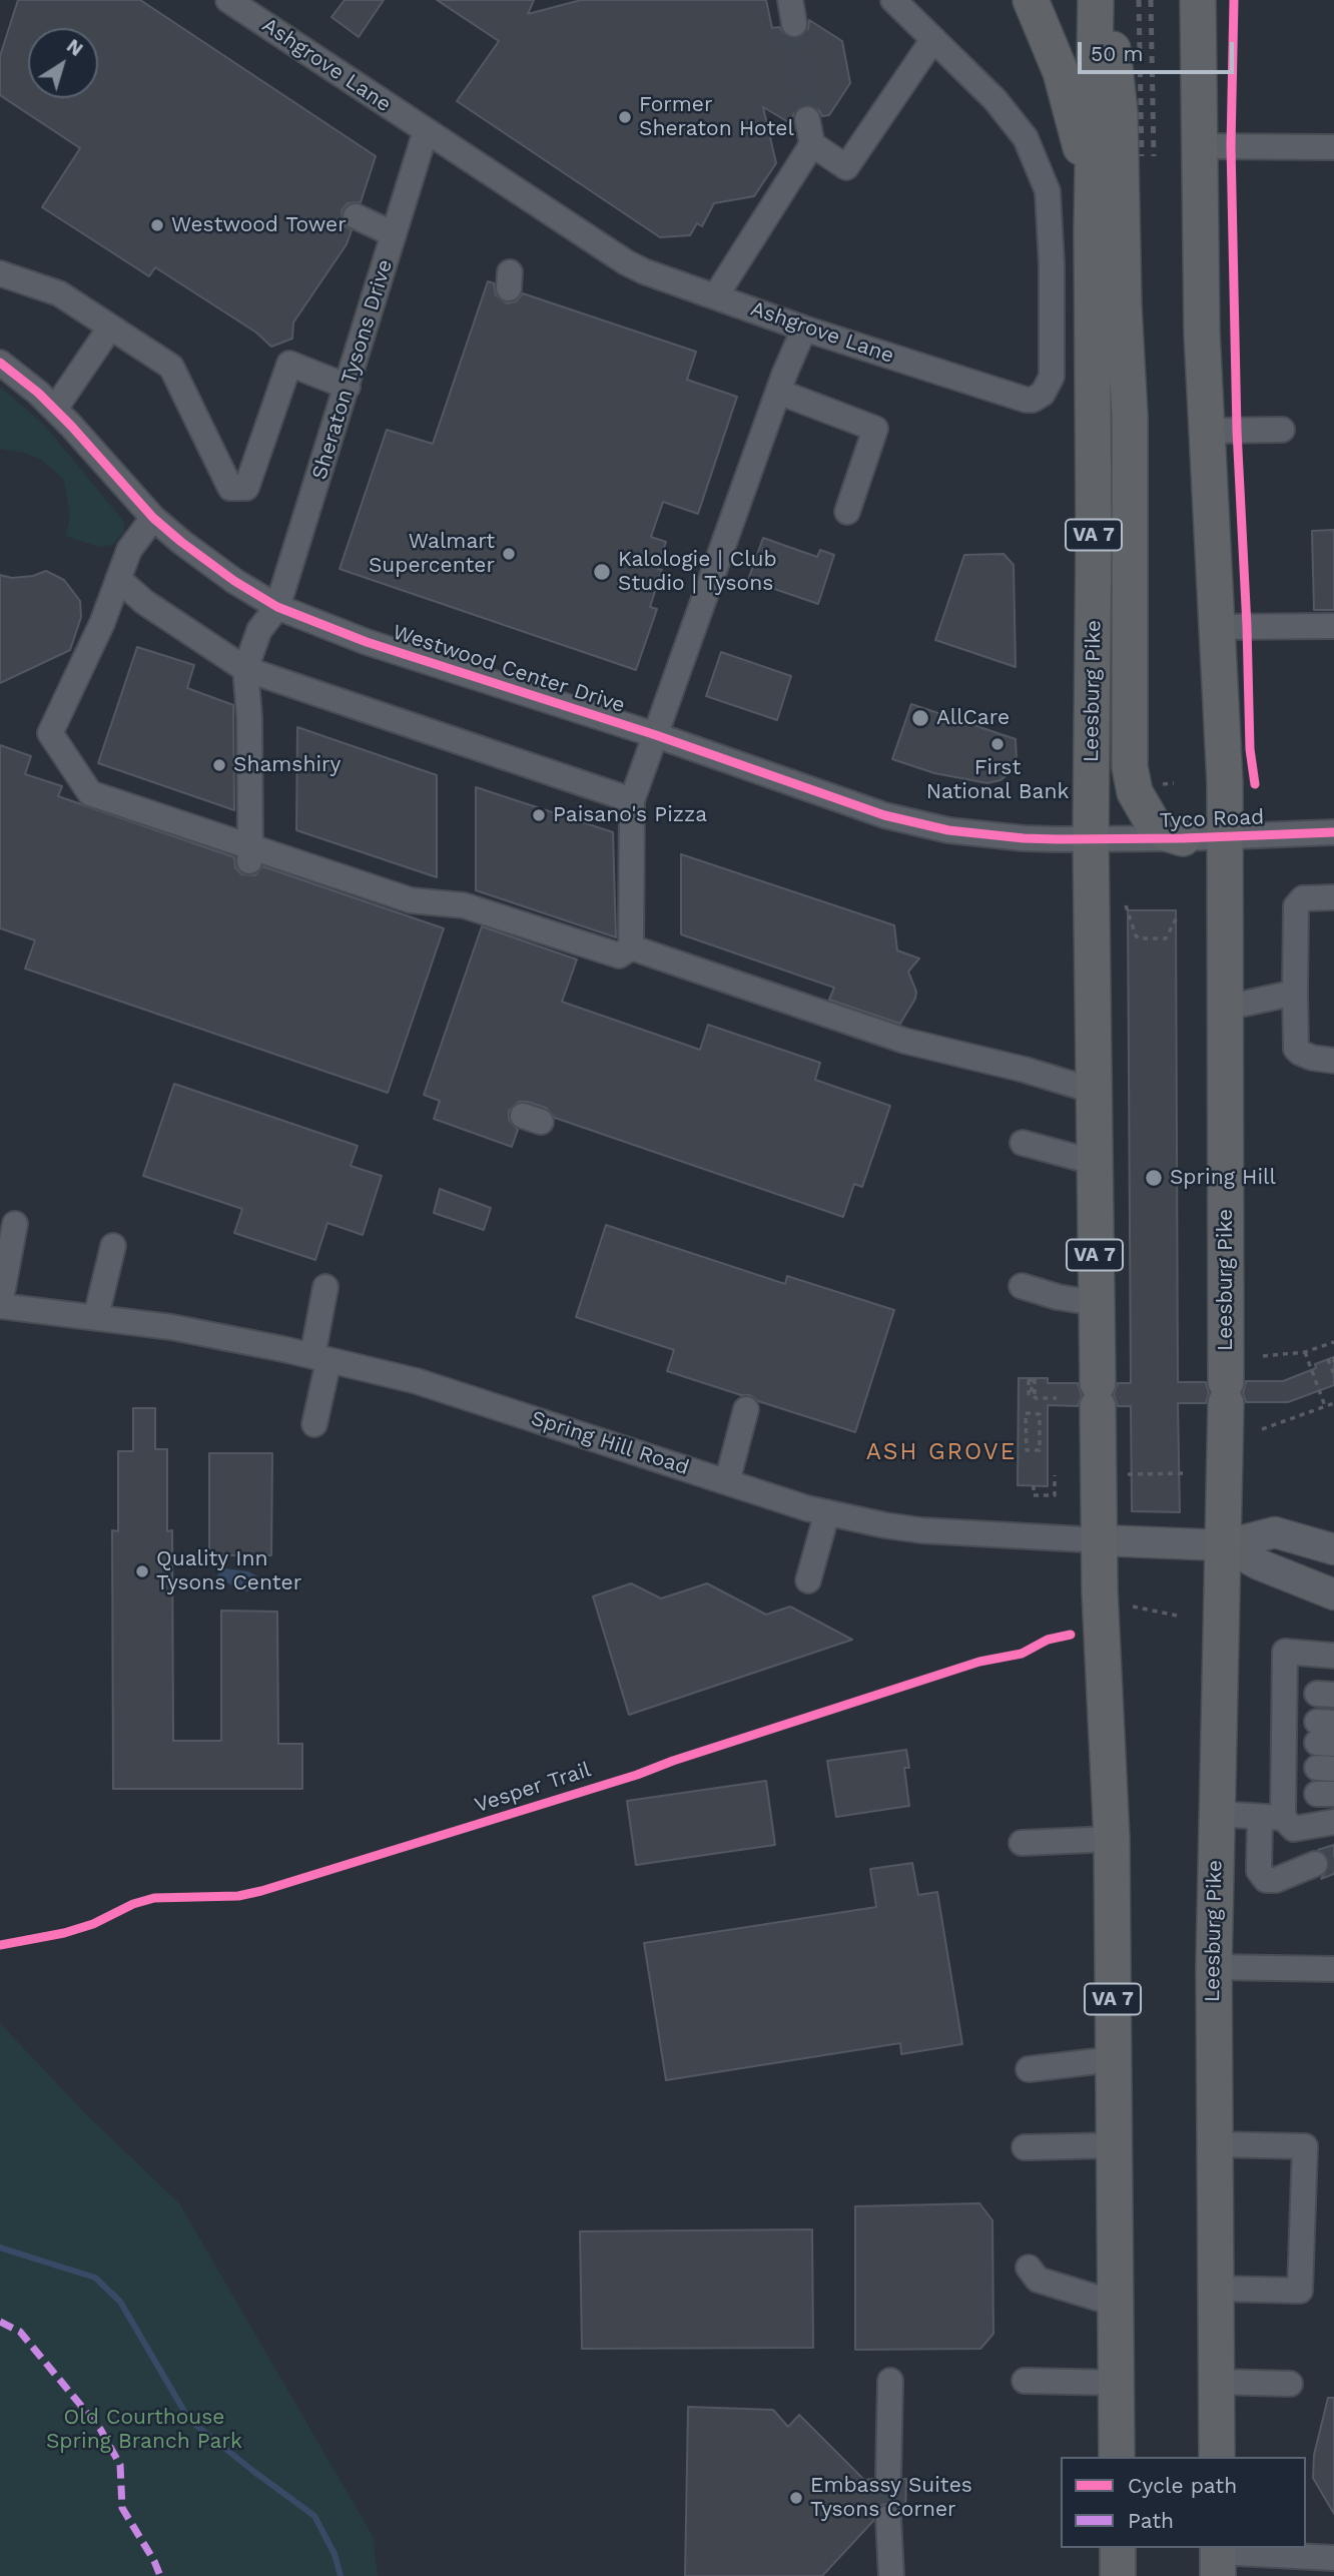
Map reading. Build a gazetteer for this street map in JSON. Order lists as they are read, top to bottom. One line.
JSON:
{"streets":{"highway":["VA 7","Leesburg Pike"],"main road":["Spring Hill Road"],"street":["Ashgrove Lane","Sheraton Tysons Drive","Westwood Center Drive","Tyco Road"],"cycle path":["Vesper Trail"]},"crossings":[["Ashgrove Lane","Sheraton Tysons Drive"],["Sheraton Tysons Drive","Westwood Center Drive"],["Westwood Center Drive","Leesburg Pike"],["Westwood Center Drive","Tyco Road"],["Leesburg Pike","Tyco Road"],["Leesburg Pike","Spring Hill Road"]],"districts":["ASH GROVE"],"parks":["Old Courthouse Spring Branch Park"],"places":["Former Sheraton Hotel","Westwood Tower","Walmart Supercenter","Kalologie | Club Studio | Tysons","AllCare","First National Bank","Shamshiry","Paisano's Pizza","Spring Hill","Quality Inn Tysons Center","Embassy Suites Tysons Corner"],"legend":["Cycle path","Path"],"scale_bar":"50 m","north":"top right"}
